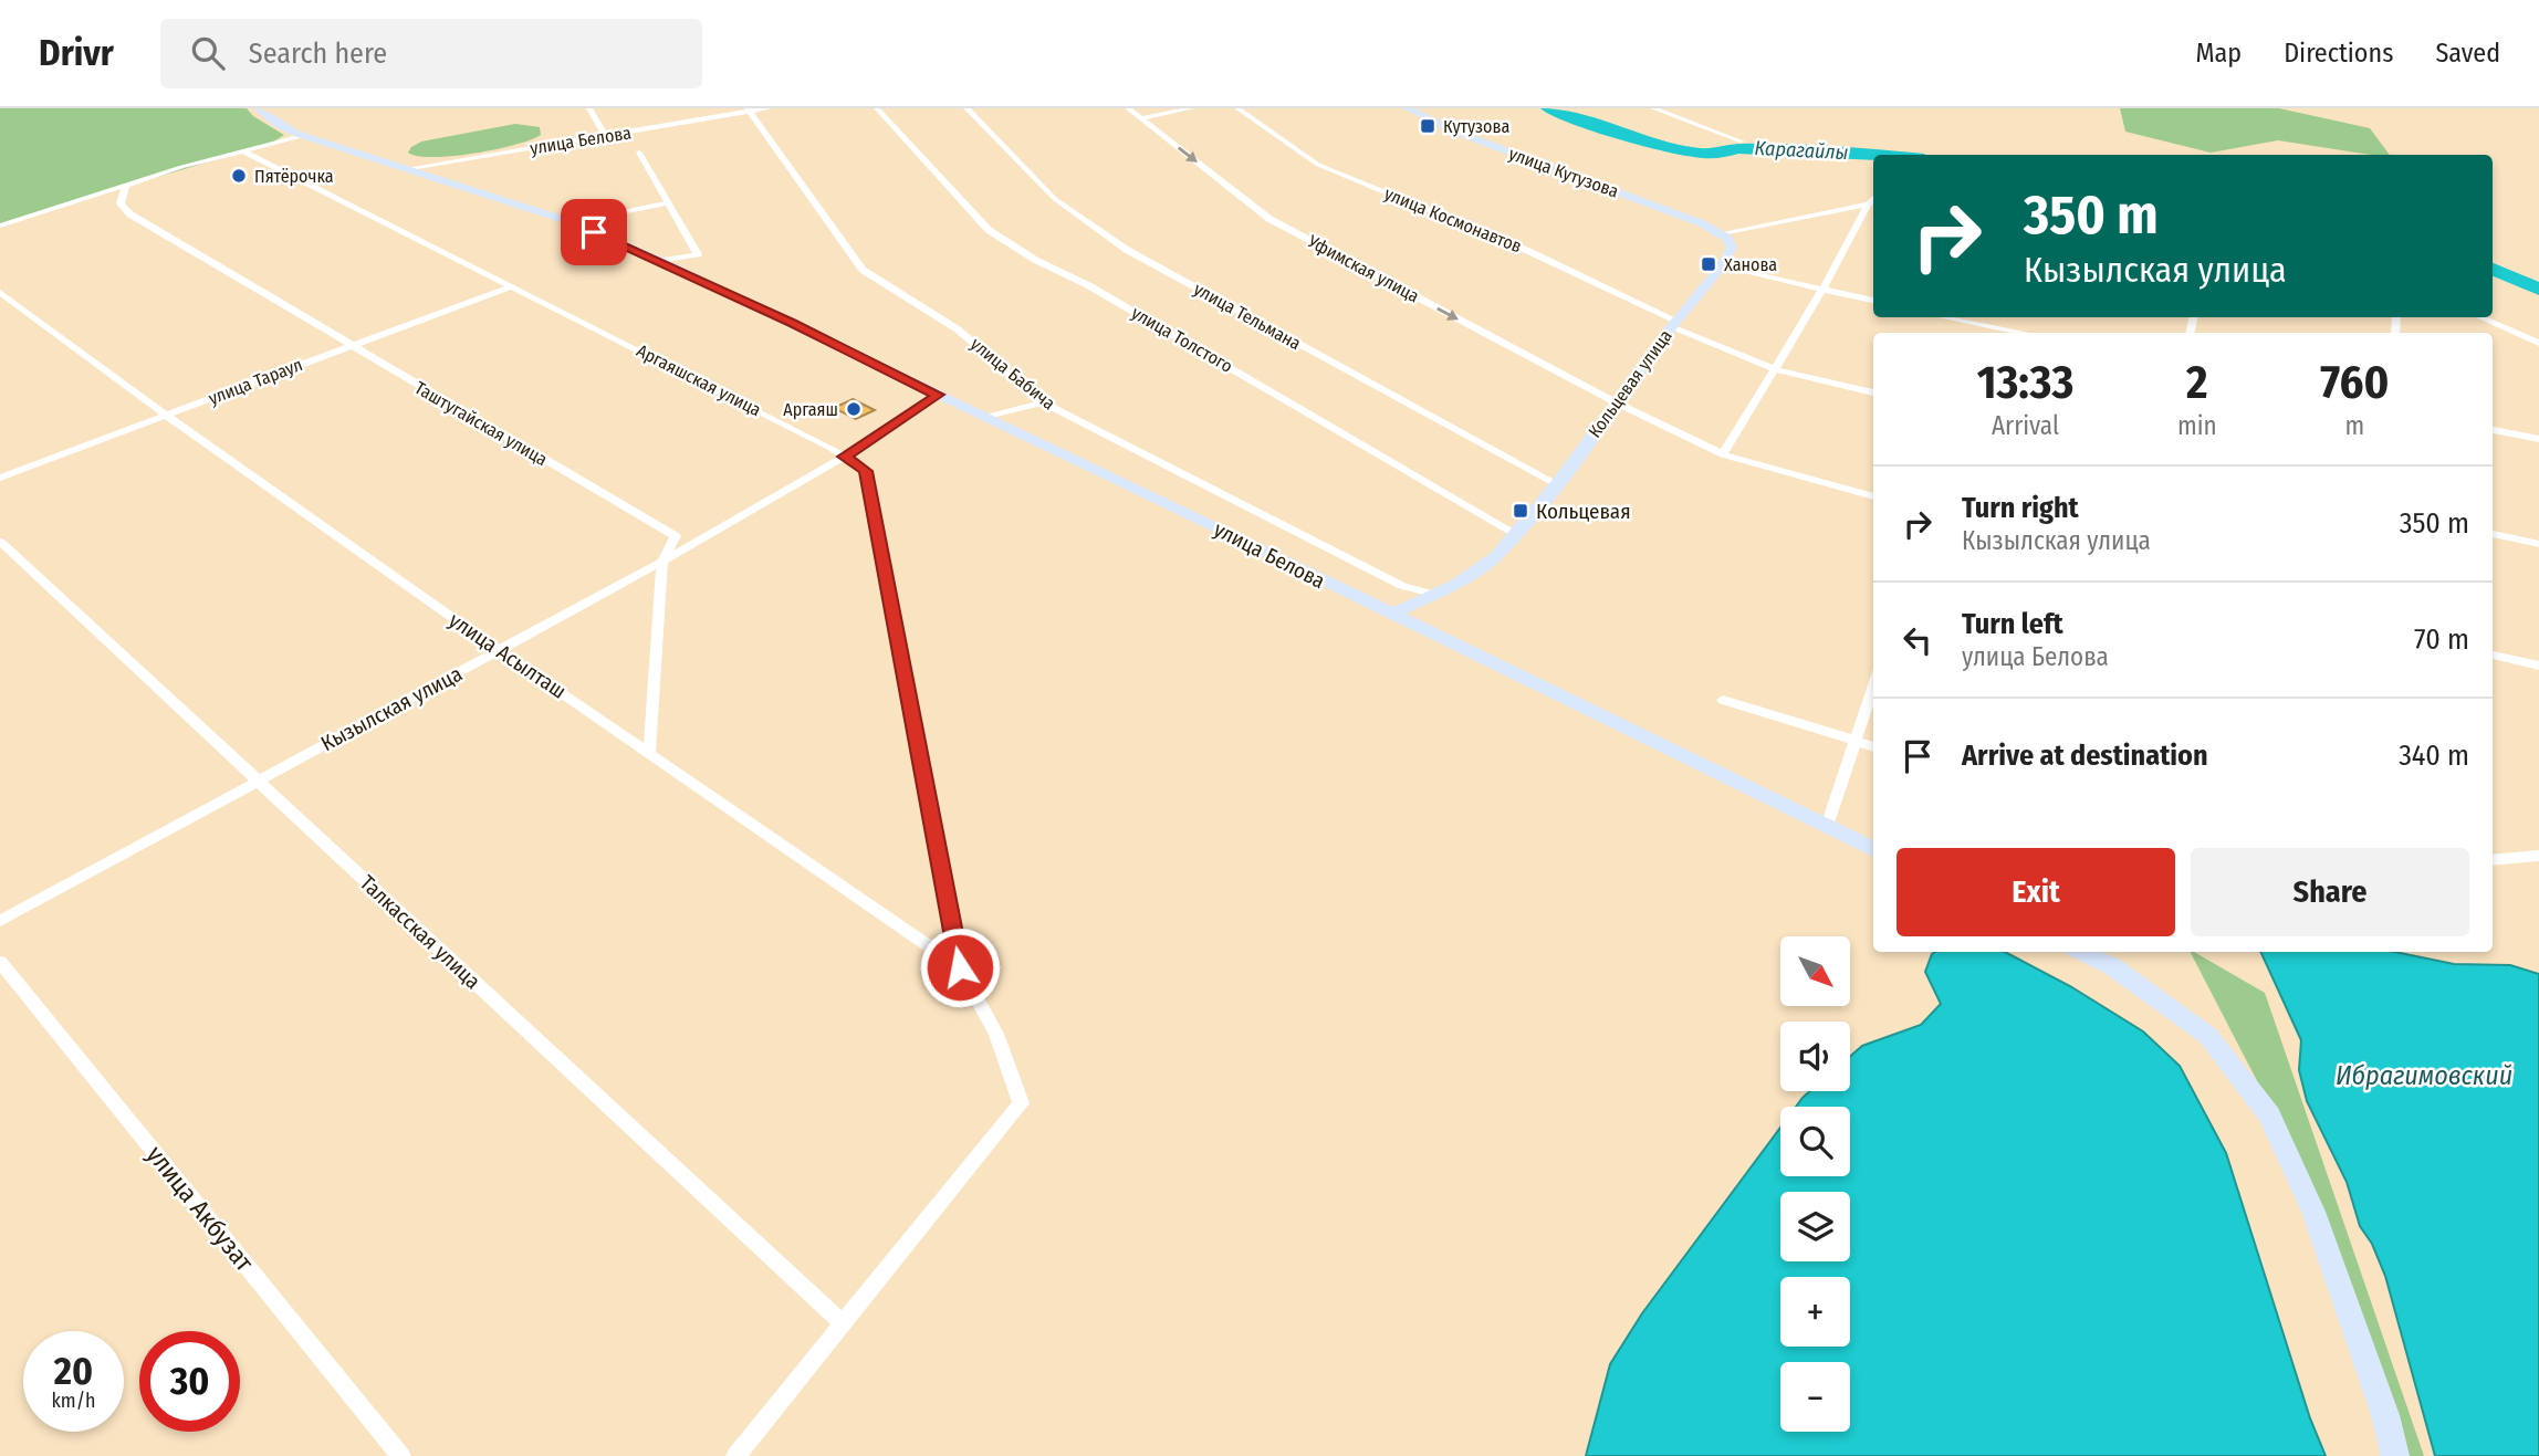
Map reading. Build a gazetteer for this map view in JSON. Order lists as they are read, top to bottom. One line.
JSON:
{"streets":{"main road":["улица Белова","улица Кутузова","Кольцевая улица"],"street":["улица Космонавтов","Уфимская улица","улица Тельмана","улица Толстого","улица Бабича","Аргаяшская улица","улица Тараул","Таштугайская улица","улица Асылташ","Кызылская улица","Талкасская улица","улица Акбузат"]},"crossings":[["улица Белова","улица Бабича"],["улица Белова","Кольцевая улица"],["улица Белова","Кызылская улица"],["улица Космонавтов","Кольцевая улица"],["Уфимская улица","Кольцевая улица"],["улица Тельмана","Кольцевая улица"],["улица Толстого","Кольцевая улица"],["улица Бабича","Кольцевая улица"],["Аргаяшская улица","улица Тараул"],["Аргаяшская улица","улица Асылташ"],["Аргаяшская улица","Кызылская улица"],["улица Тараул","Таштугайская улица"],["улица Тараул","улица Асылташ"],["Таштугайская улица","улица Асылташ"],["Таштугайская улица","Кызылская улица"],["улица Асылташ","Кызылская улица"],["улица Асылташ","Талкасская улица"],["Кызылская улица","Талкасская улица"]],"one_way":["Уфимская улица"],"water":["Карагайлы","Ибрагимовский"],"places":{"transit":["Кутузова","Ханова","Кольцевая"],"other":["Пятёрочка","Аргаяш"]},"north":"bottom right","page":{"header":"Drivr","search":"Search here","nav":["Map","Directions","Saved"],"turn":["350 m","Кызылская улица"],"eta":["13:33","Arrival","2","min","760","m"],"list":[{"name":"Turn right","note":"Кызылская улица","value":"350 m"},{"name":"Turn left","note":"улица Белова","value":"70 m"},{"name":"Arrive at destination","value":"340 m"}],"buttons":["Exit","Share"],"map_buttons":["+","−"],"speed":"20 km/h","limit":"30"}}
